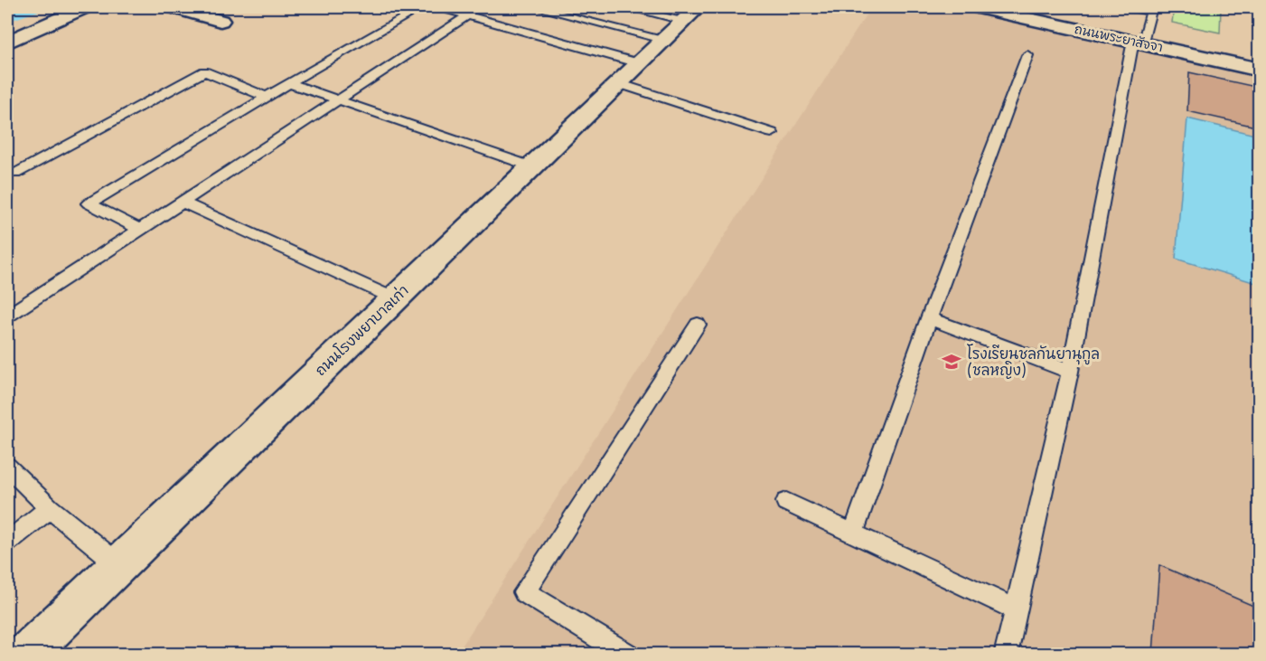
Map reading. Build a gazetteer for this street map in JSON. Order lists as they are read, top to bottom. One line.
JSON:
{"streets":{"street":["ถนนพระยาสัจจา","ถนนโรงพยาบาลเก่า"]},"places":{"school or university":["โรงเรียนชลกันยานุกูล (ชลหญิง)"]}}
